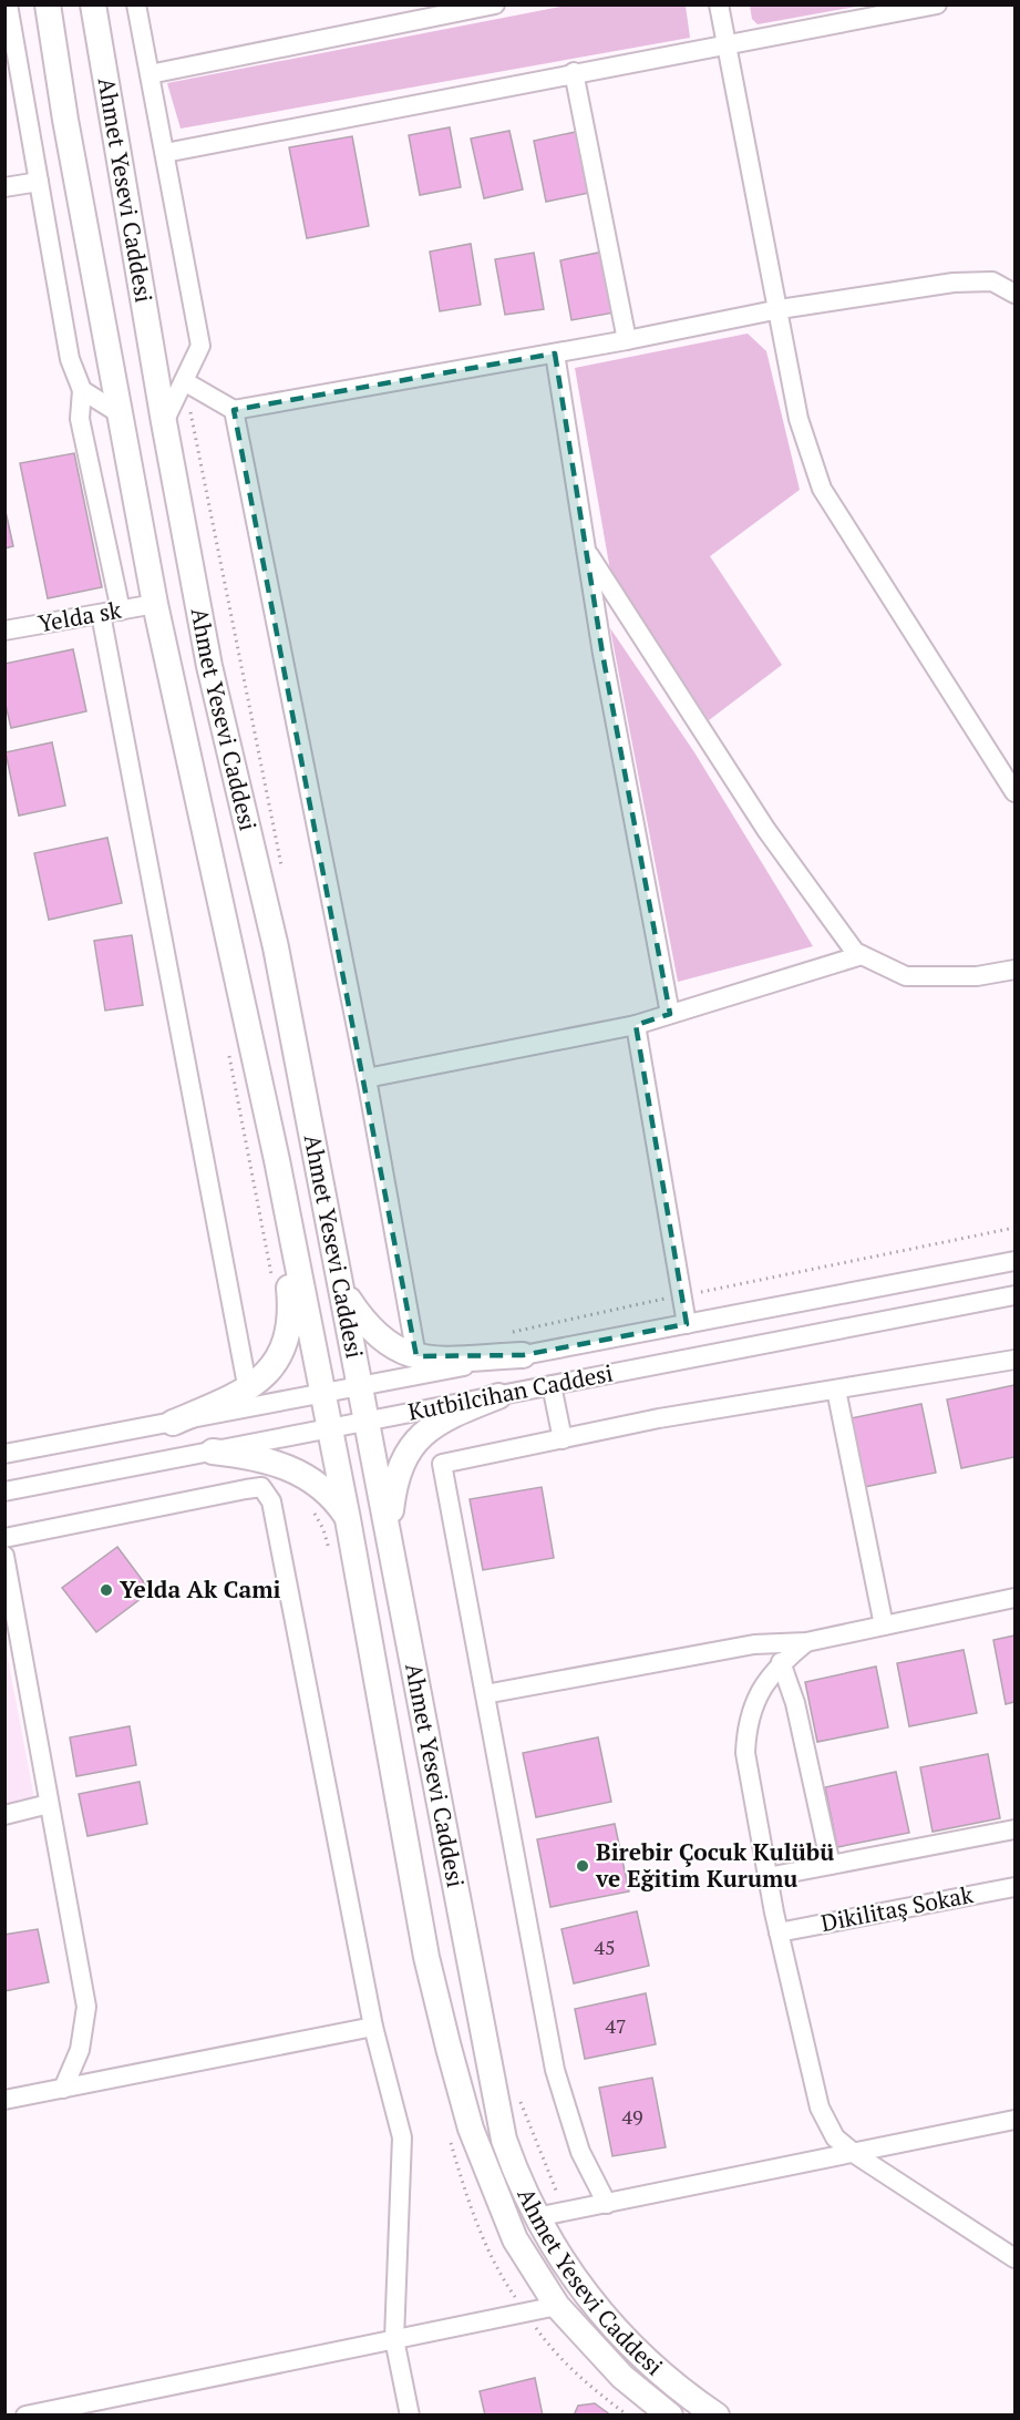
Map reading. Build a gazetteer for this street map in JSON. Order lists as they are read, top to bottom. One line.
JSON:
{"streets":{"main road":["Ahmet Yesevi Caddesi"],"street":["Yelda sk","Kutbilcihan Caddesi","Dikilitaş Sokak"]},"crossings":[["Ahmet Yesevi Caddesi","Yelda sk"],["Ahmet Yesevi Caddesi","Kutbilcihan Caddesi"]],"places":["Yelda Ak Cami","Birebir Çocuk Kulübü ve Eğitim Kurumu"],"house_numbers":["45","47","49"]}
